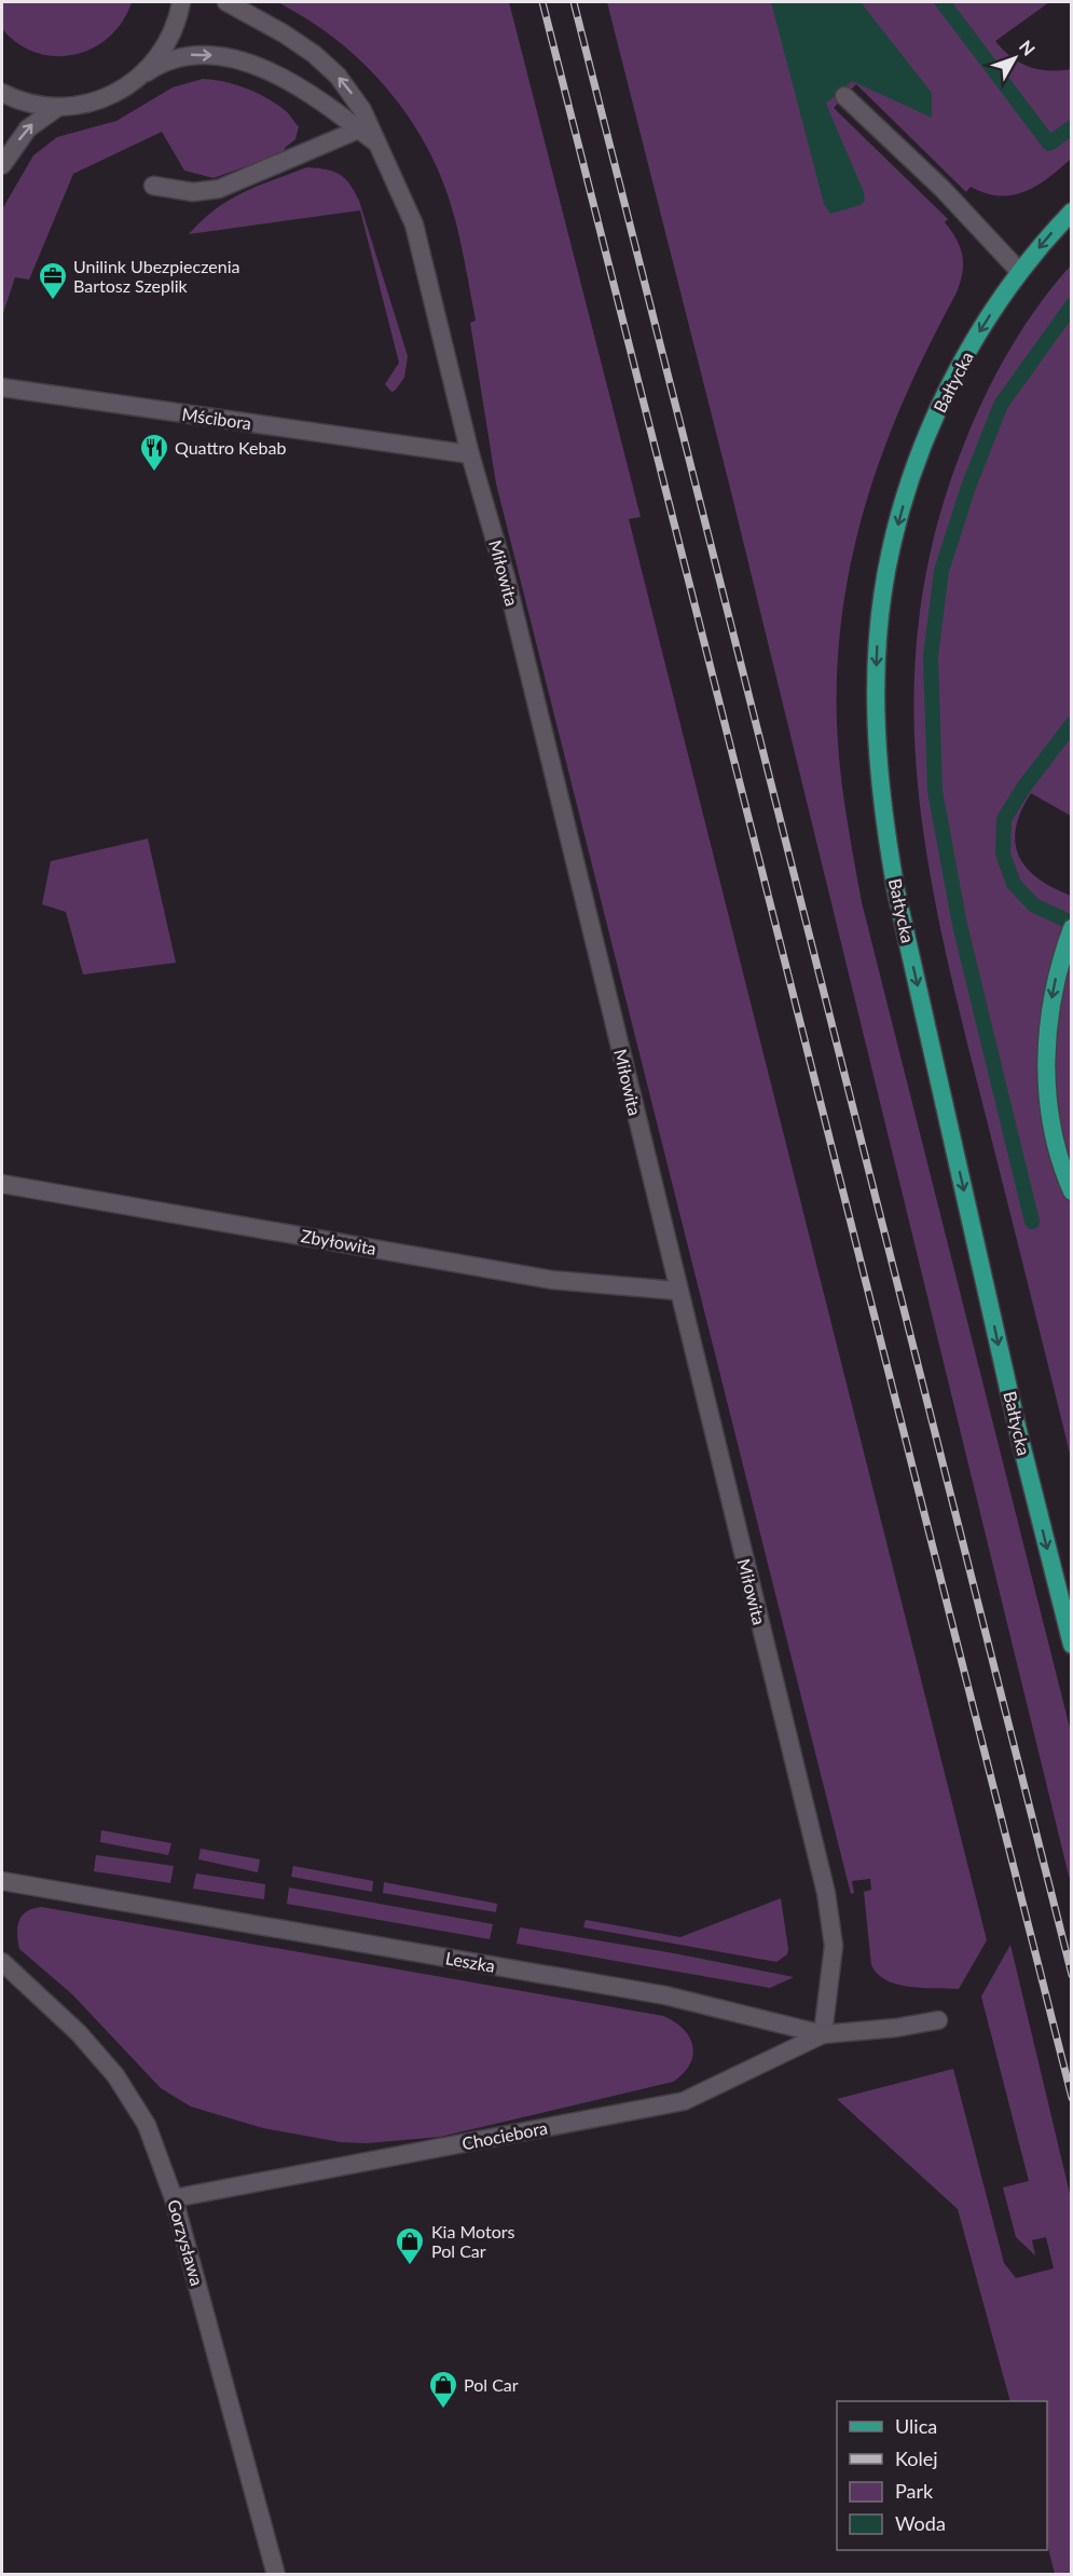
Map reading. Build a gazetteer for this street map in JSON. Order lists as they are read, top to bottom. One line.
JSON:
{"streets":{"main road":["Bałtycka"],"street":["Mścibora","Miłowita","Zbyłowita","Leszka","Chociebora","Gorzysława"]},"crossings":[["Mścibora","Miłowita"],["Miłowita","Zbyłowita"],["Miłowita","Leszka"],["Miłowita","Chociebora"],["Leszka","Chociebora"],["Chociebora","Gorzysława"]],"one_way":["Bałtycka"],"places":{"office":["Unilink Ubezpieczenia Bartosz Szeplik"],"restaurant":["Quattro Kebab"],"shop":["Kia Motors Pol Car","Pol Car"]},"legend":["Ulica","Kolej","Park","Woda"],"north":"top right"}
